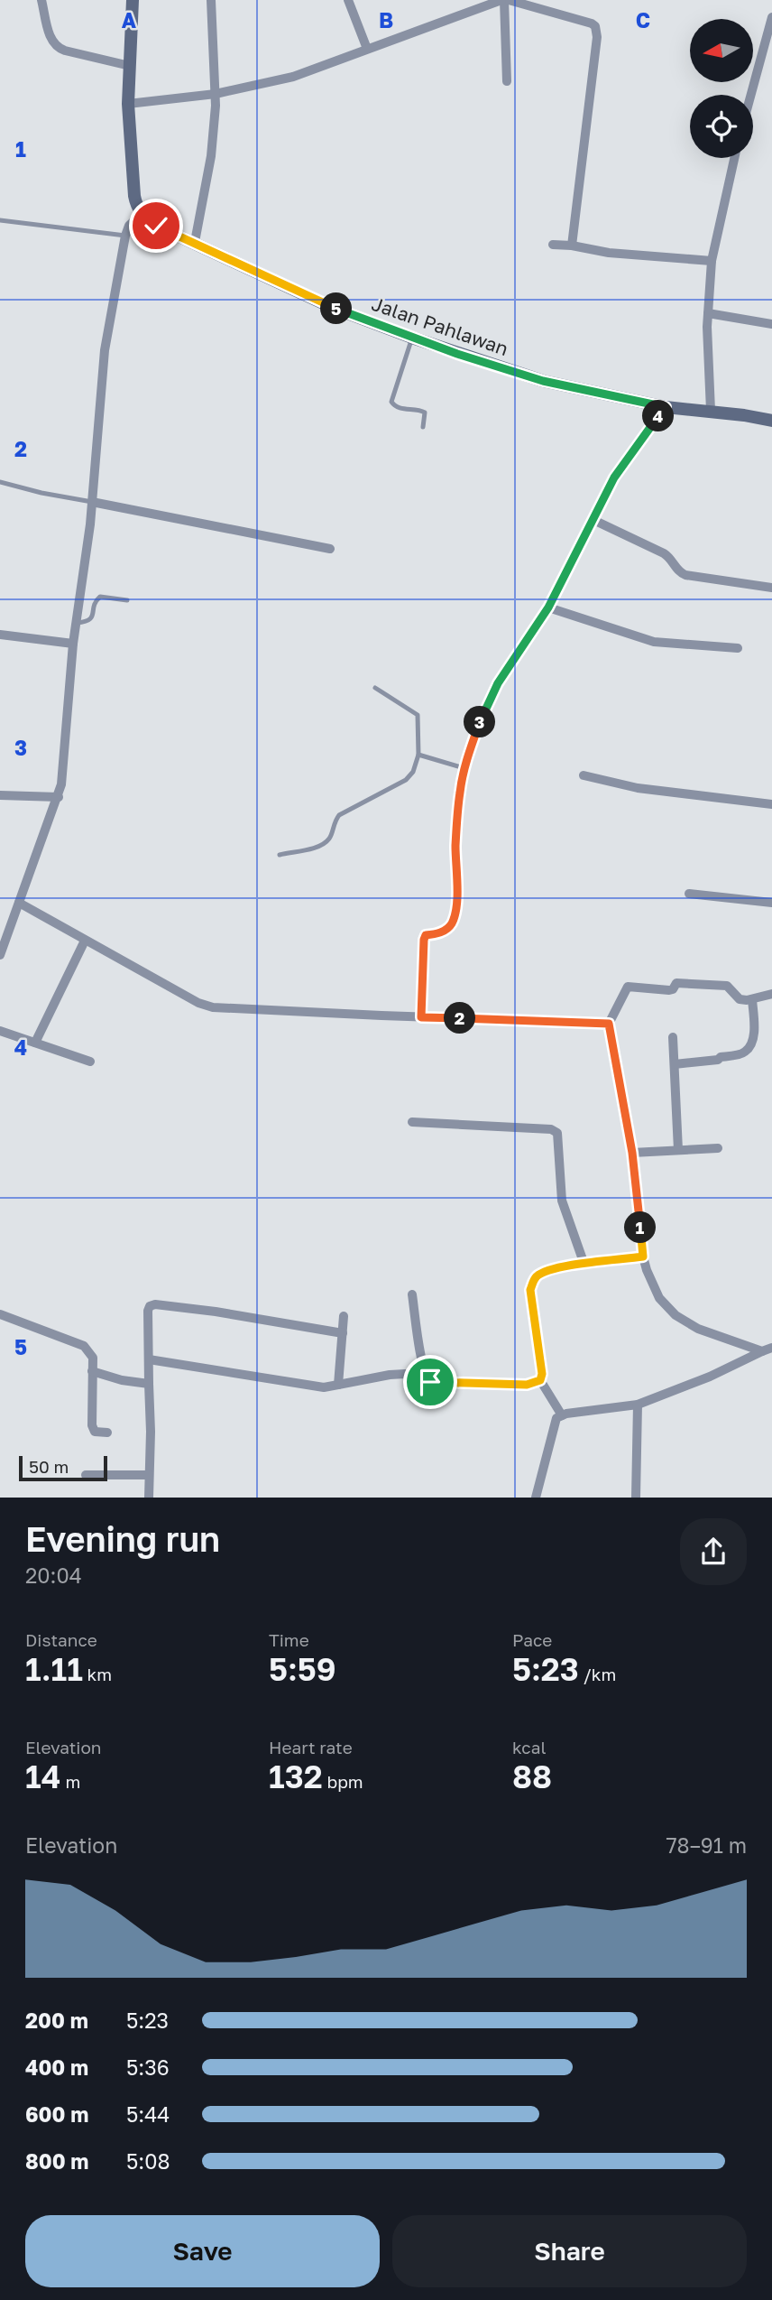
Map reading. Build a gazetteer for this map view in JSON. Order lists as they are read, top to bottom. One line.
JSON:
{"streets":{"main road":["Jalan Pahlawan"]},"scale_bar":"50 m","north":"left","page":{"pins":["5","4","3","2","1"],"scale":"50 m","heading":["Evening run","20:04"],"stats":[["Distance","1.11 km"],["Time","5:59"],["Pace","5:23 /km"],["Elevation","14 m"],["Heart rate","132 bpm"],["kcal","88"]],"chart":["Elevation","78–91 m"],"list":[{"name":"200 m","note":"5:23"},{"name":"400 m","note":"5:36"},{"name":"600 m","note":"5:44"},{"name":"800 m","note":"5:08"}],"buttons":["Save","Share"]},"grid":{"columns":["A","B","C"],"rows":["1","2","3","4","5"]}}
